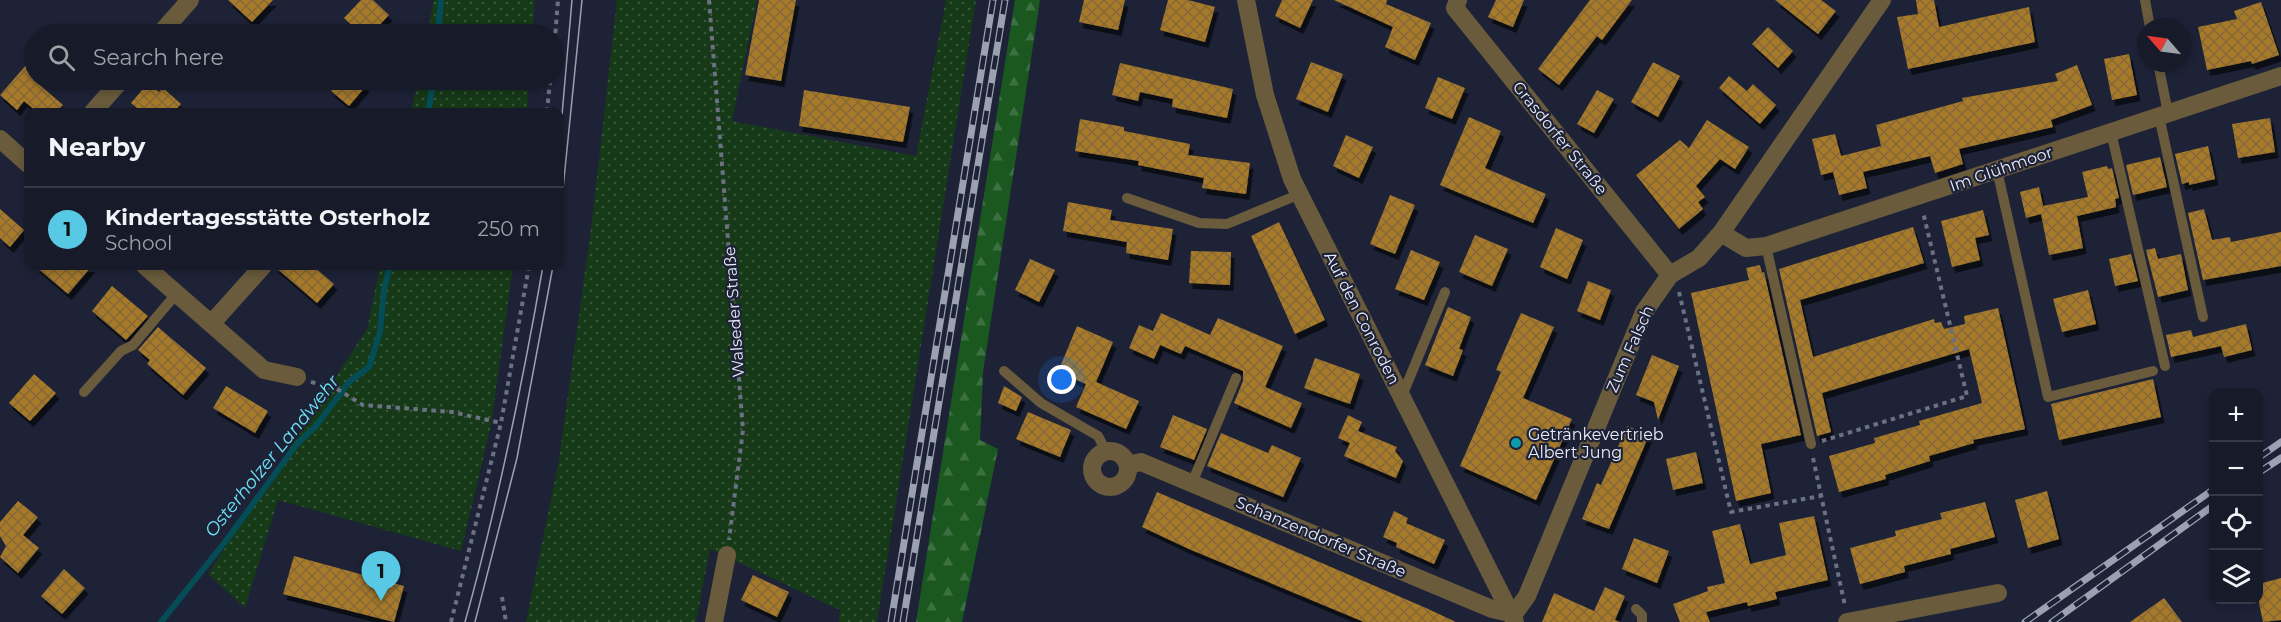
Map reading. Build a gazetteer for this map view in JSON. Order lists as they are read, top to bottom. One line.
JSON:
{"streets":{"street":["Grasdorfer Straße","Im Glühmoor","Auf den Conroden","Zum Falsch","Schanzendorfer Straße"],"path":["Walseder Straße"]},"crossings":[["Grasdorfer Straße","Zum Falsch"],["Im Glühmoor","Zum Falsch"],["Auf den Conroden","Zum Falsch"],["Auf den Conroden","Schanzendorfer Straße"],["Zum Falsch","Schanzendorfer Straße"]],"water":["Osterholzer Landwehr"],"places":["Getränkevertrieb Albert Jung"],"north":"top left","page":{"search":"Search here","heading":"Nearby","list":[{"mark":"1","name":"Kindertagesstätte Osterholz","note":"School","value":"250 m"}],"map_buttons":["+","−"],"pins":"1"}}
